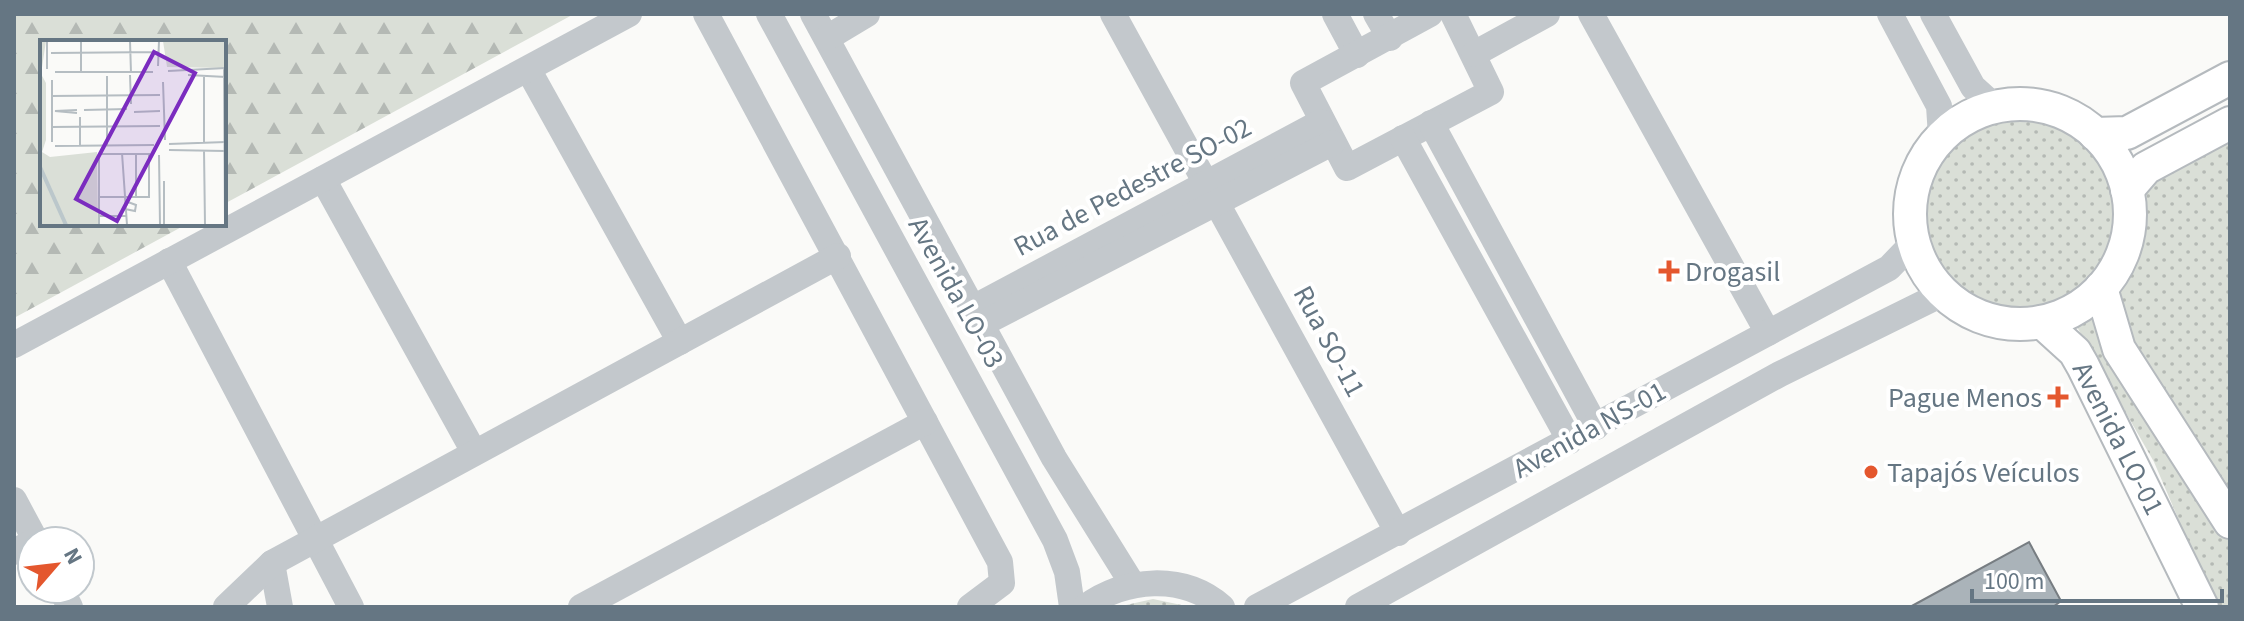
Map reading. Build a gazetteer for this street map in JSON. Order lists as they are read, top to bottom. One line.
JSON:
{"streets":{"main road":["Avenida LO-01"],"street":["Rua de Pedestre SO-02","Avenida LO-03","Rua SO-11","Avenida NS-01"]},"crossings":[["Rua de Pedestre SO-02","Avenida LO-03"],["Rua de Pedestre SO-02","Rua SO-11"],["Rua SO-11","Avenida NS-01"],["Avenida NS-01","Avenida LO-01"]],"places":{"health":["Drogasil","Pague Menos"],"other":["Tapajós Veículos"]},"scale_bar":"100 m","north":"top right"}
